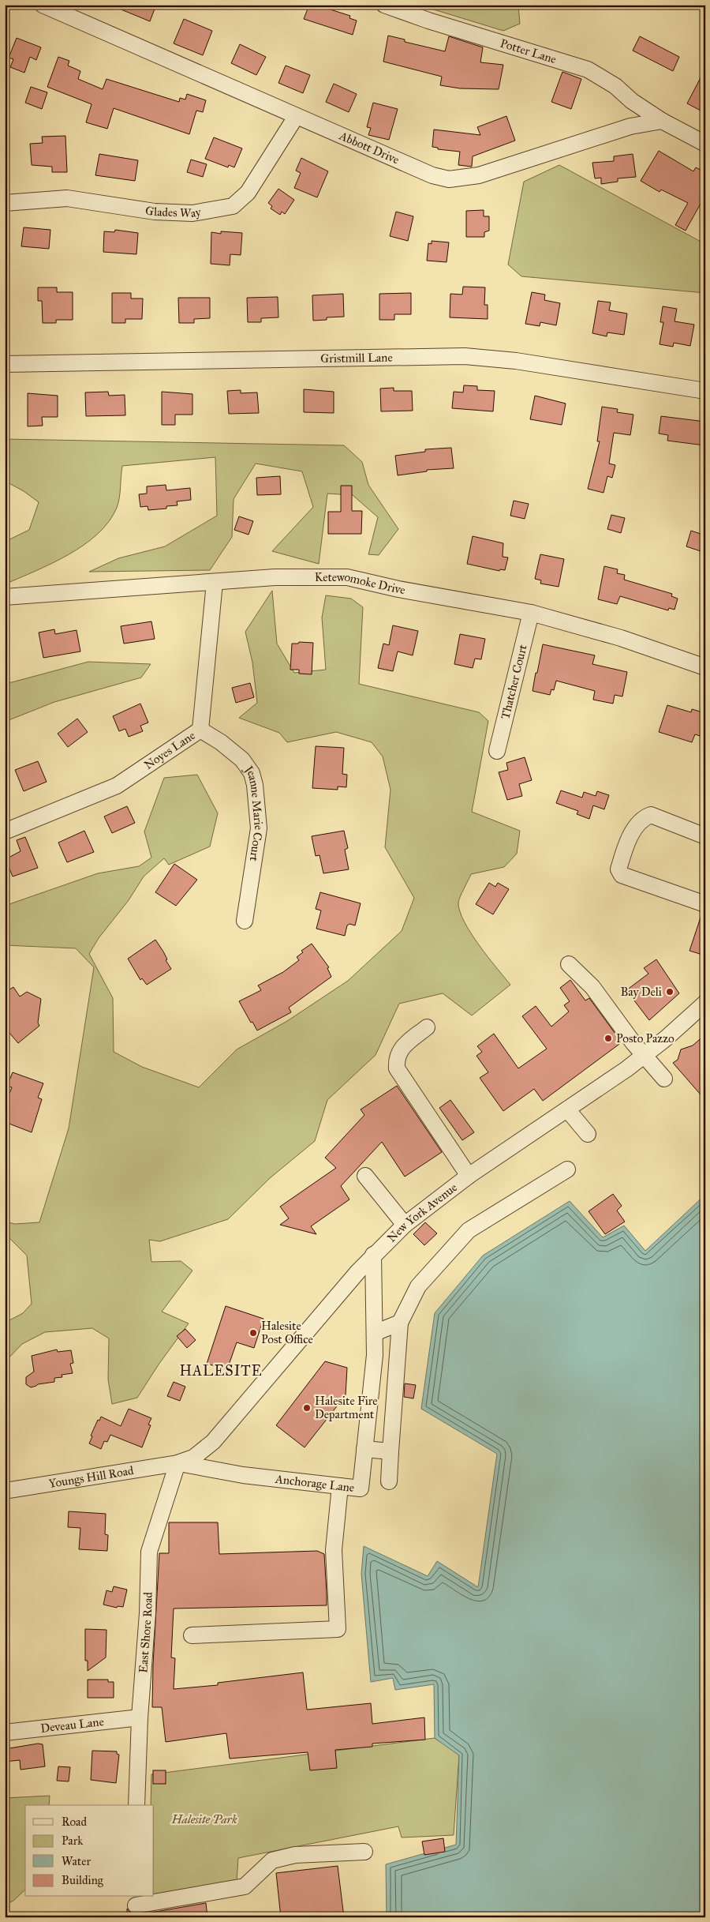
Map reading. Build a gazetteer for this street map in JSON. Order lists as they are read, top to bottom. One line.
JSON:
{"streets":{"street":["Potter Lane","Abbott Drive","Glades Way","Gristmill Lane","Ketewomoke Drive","Thatcher Court","Noyes Lane","Jeanne Marie Court","New York Avenue","Youngs Hill Road","Anchorage Lane","East Shore Road","Deveau Lane"]},"crossings":[["Potter Lane","Abbott Drive"],["Abbott Drive","Glades Way"],["Ketewomoke Drive","Thatcher Court"],["Ketewomoke Drive","Noyes Lane"],["Noyes Lane","Jeanne Marie Court"],["New York Avenue","Youngs Hill Road"],["New York Avenue","Anchorage Lane"],["New York Avenue","East Shore Road"],["Youngs Hill Road","Anchorage Lane"],["Youngs Hill Road","East Shore Road"],["Anchorage Lane","East Shore Road"],["East Shore Road","Deveau Lane"]],"districts":["HALESITE"],"parks":["Halesite Park"],"places":["Bay Deli","Posto Pazzo","Halesite Post Office","Halesite Fire Department"],"legend":["Road","Park","Water","Building"]}
